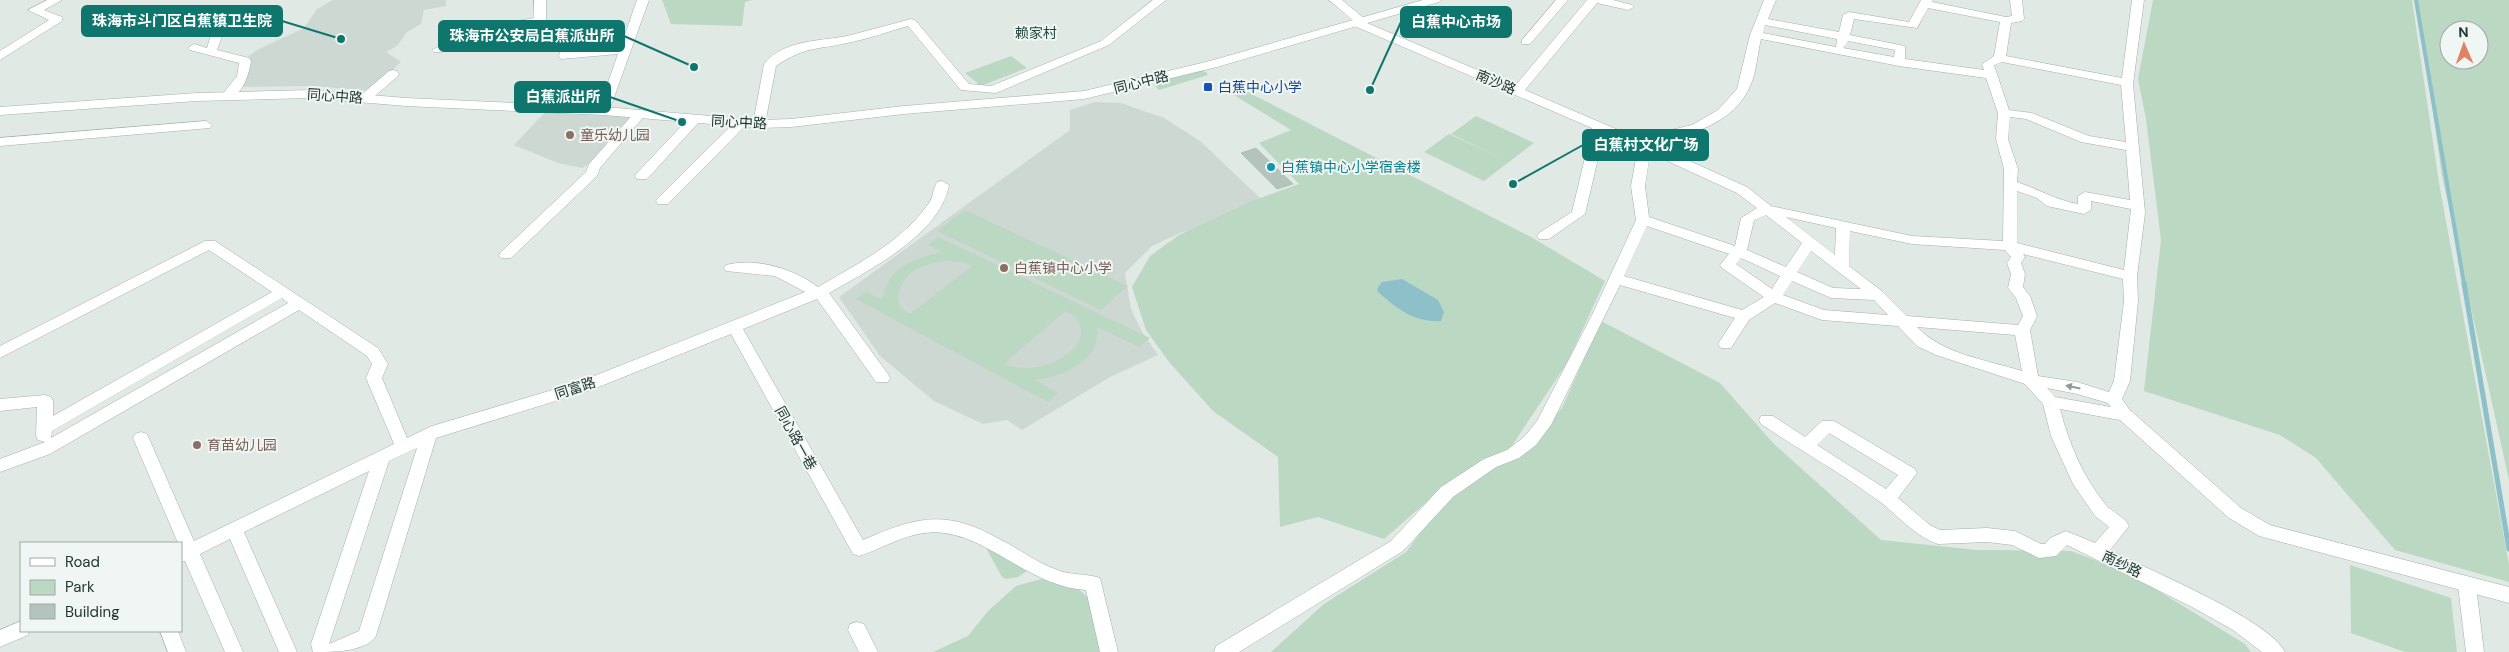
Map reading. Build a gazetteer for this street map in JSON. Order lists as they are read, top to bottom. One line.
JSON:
{"streets":{"street":["同心中路","南沙路","同富路","同心路一巷","南纱路"]},"crossings":[["同心中路","南沙路"],["南沙路","南纱路"],["同富路","同心路一巷"]],"districts":["赖家村"],"places":{"other":["珠海市斗门区白蕉镇卫生院","珠海市公安局白蕉派出所","白蕉中心市场","白蕉派出所","童乐幼儿园","白蕉镇中心小学宿舍楼","白蕉村文化广场","白蕉镇中心小学","育苗幼儿园"],"transit":["白蕉中心小学"]},"legend":["Road","Park","Building"],"north":"top"}
